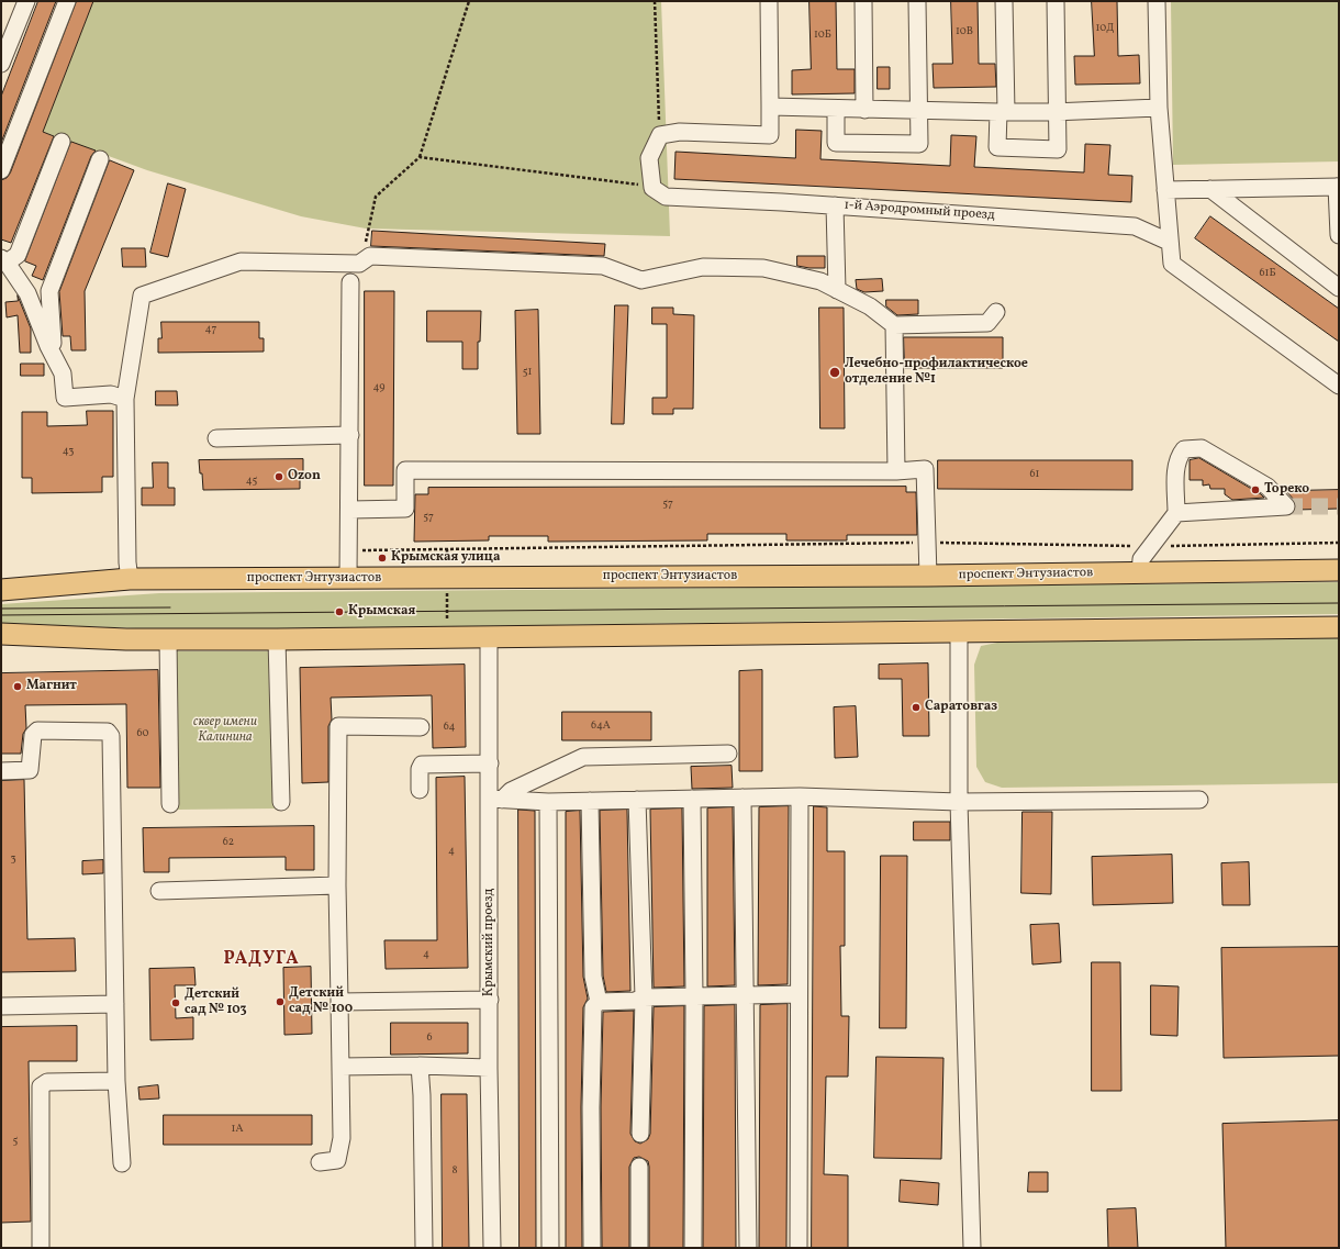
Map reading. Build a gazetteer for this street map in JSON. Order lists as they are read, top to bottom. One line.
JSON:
{"streets":{"main road":["проспект Энтузиастов"],"street":["1-й Аэродромный проезд","Крымский проезд"]},"districts":["РАДУГА"],"parks":["сквер имени Калинина"],"places":["Лечебно-профилактическое отделение №1","Ozon","Тореко","Крымская улица","Крымская","Магнит","Саратовгаз","Детский сад № 100","Детский сад № 103"],"house_numbers":["10Д","10В","10Б","61Б","47","51","49","43","61","45","57","57","64А","64","60","62","4","3","4","6","1А","5","8"]}
